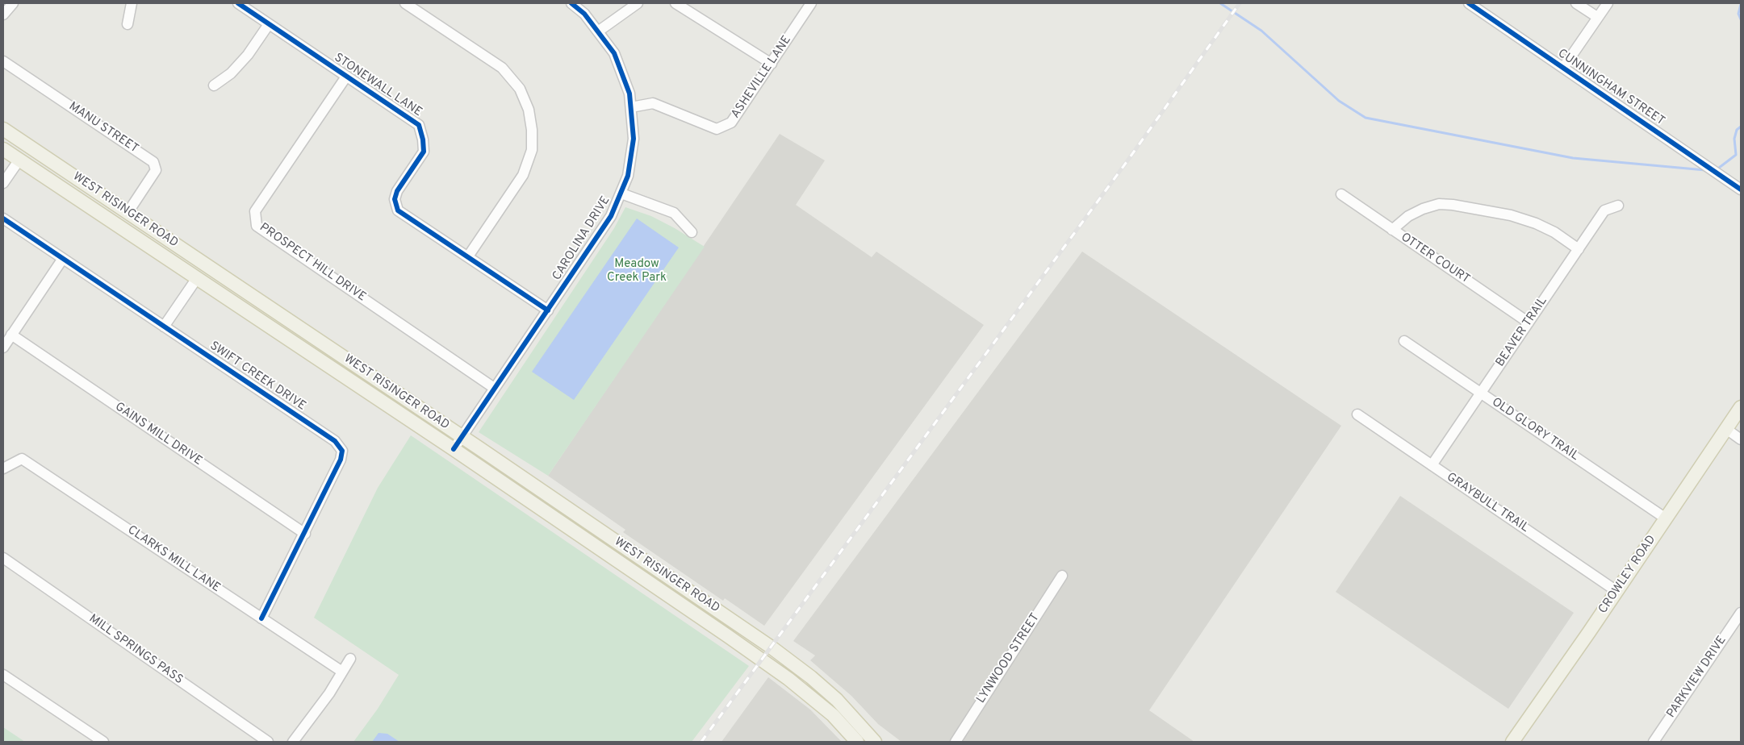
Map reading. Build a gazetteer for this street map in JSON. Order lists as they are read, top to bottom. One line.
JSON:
{"streets":{"main road":["WEST RISINGER ROAD","CROWLEY ROAD"],"street":["ASHEVILLE LANE","STONEWALL LANE","CUNNINGHAM STREET","MANU STREET","CAROLINA DRIVE","OTTER COURT","PROSPECT HILL DRIVE","BEAVER TRAIL","SWIFT CREEK DRIVE","OLD GLORY TRAIL","GAINS MILL DRIVE","GRAYBULL TRAIL","CLARKS MILL LANE","MILL SPRINGS PASS","LYNWOOD STREET","PARKVIEW DRIVE"]},"crossings":[["ASHEVILLE LANE","CAROLINA DRIVE"],["STONEWALL LANE","CAROLINA DRIVE"],["STONEWALL LANE","PROSPECT HILL DRIVE"],["MANU STREET","WEST RISINGER ROAD"],["WEST RISINGER ROAD","CAROLINA DRIVE"],["CAROLINA DRIVE","PROSPECT HILL DRIVE"],["OTTER COURT","BEAVER TRAIL"],["BEAVER TRAIL","OLD GLORY TRAIL"],["BEAVER TRAIL","GRAYBULL TRAIL"],["SWIFT CREEK DRIVE","GAINS MILL DRIVE"],["SWIFT CREEK DRIVE","CLARKS MILL LANE"],["OLD GLORY TRAIL","CROWLEY ROAD"],["GRAYBULL TRAIL","CROWLEY ROAD"]],"parks":["Meadow Creek Park"]}
